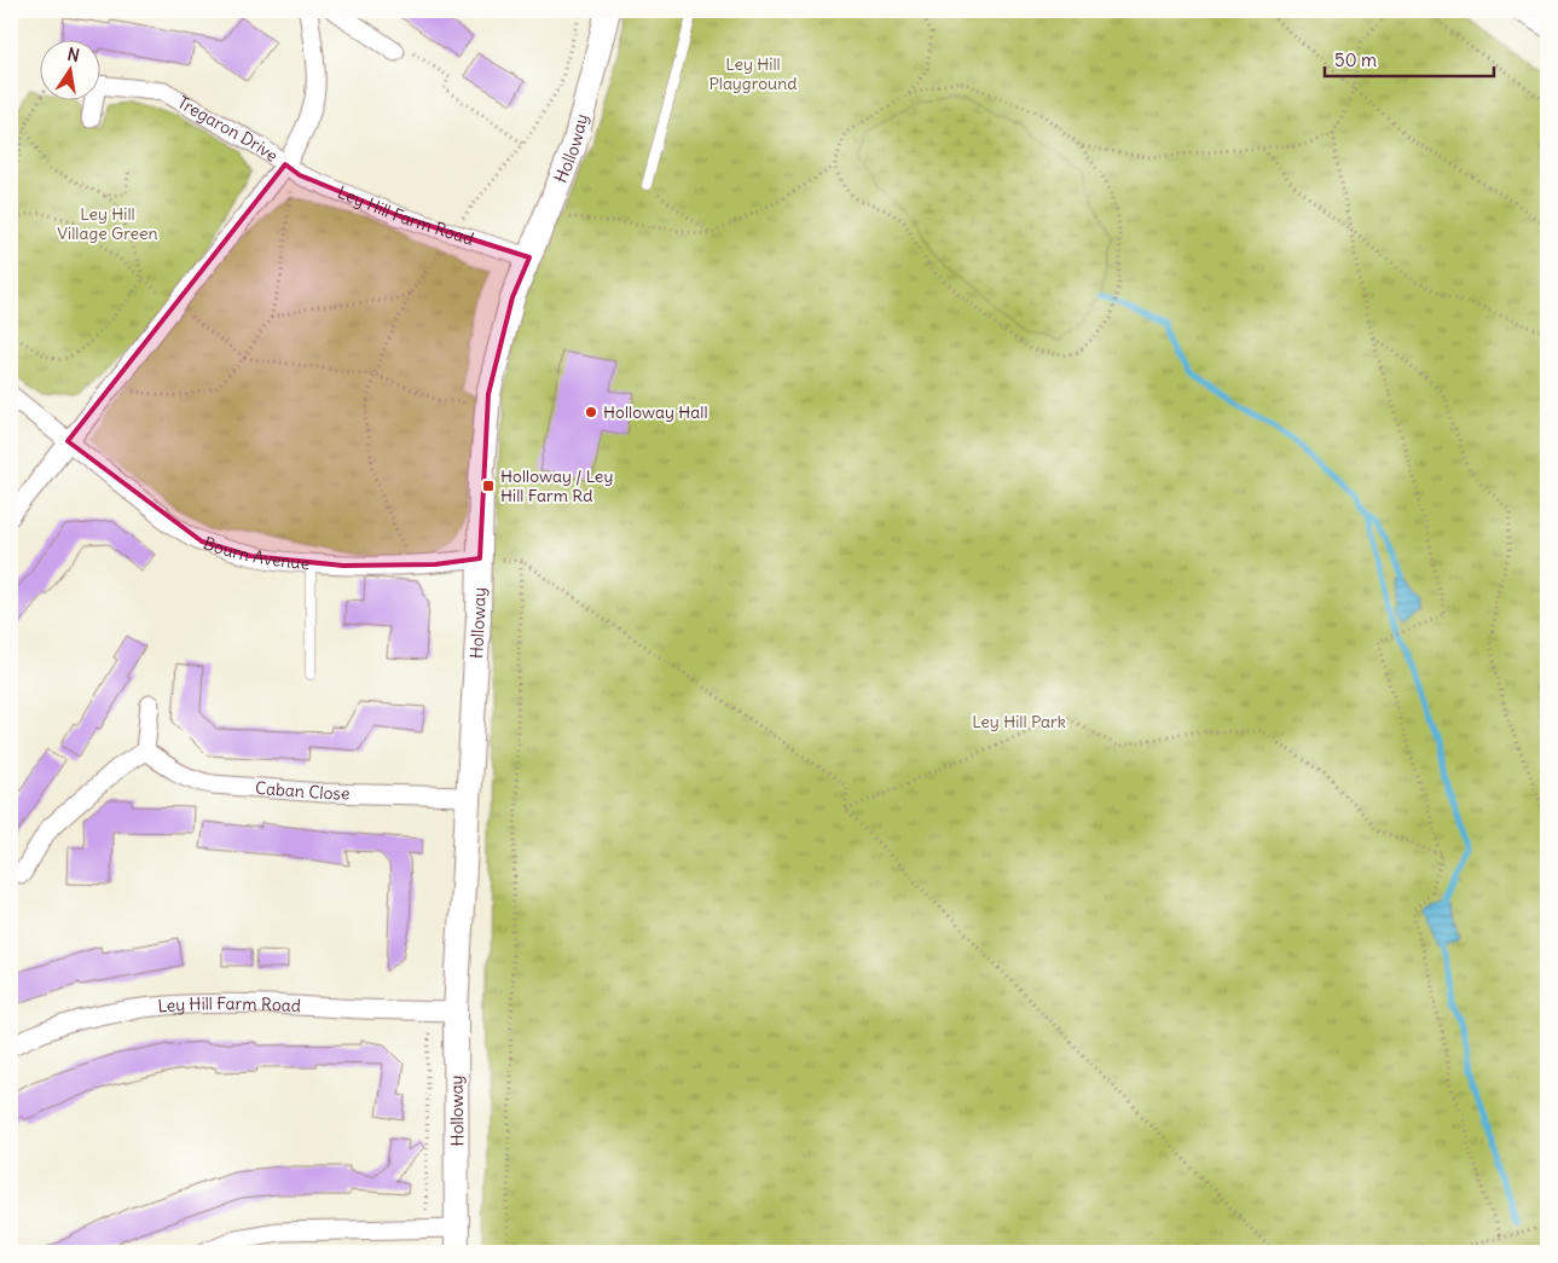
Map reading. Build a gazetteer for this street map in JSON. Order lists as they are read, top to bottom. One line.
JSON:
{"streets":{"street":["Tregaron Drive","Holloway","Ley Hill Farm Road","Bourn Avenue","Caban Close"]},"crossings":[["Tregaron Drive","Ley Hill Farm Road"],["Holloway","Ley Hill Farm Road"],["Holloway","Bourn Avenue"],["Holloway","Caban Close"]],"parks":["Ley Hill Playground","Ley Hill Village Green","Ley Hill Park"],"places":{"other":["Holloway Hall"],"transit":["Holloway / Ley Hill Farm Rd"]},"scale_bar":"50 m","north":"top"}
